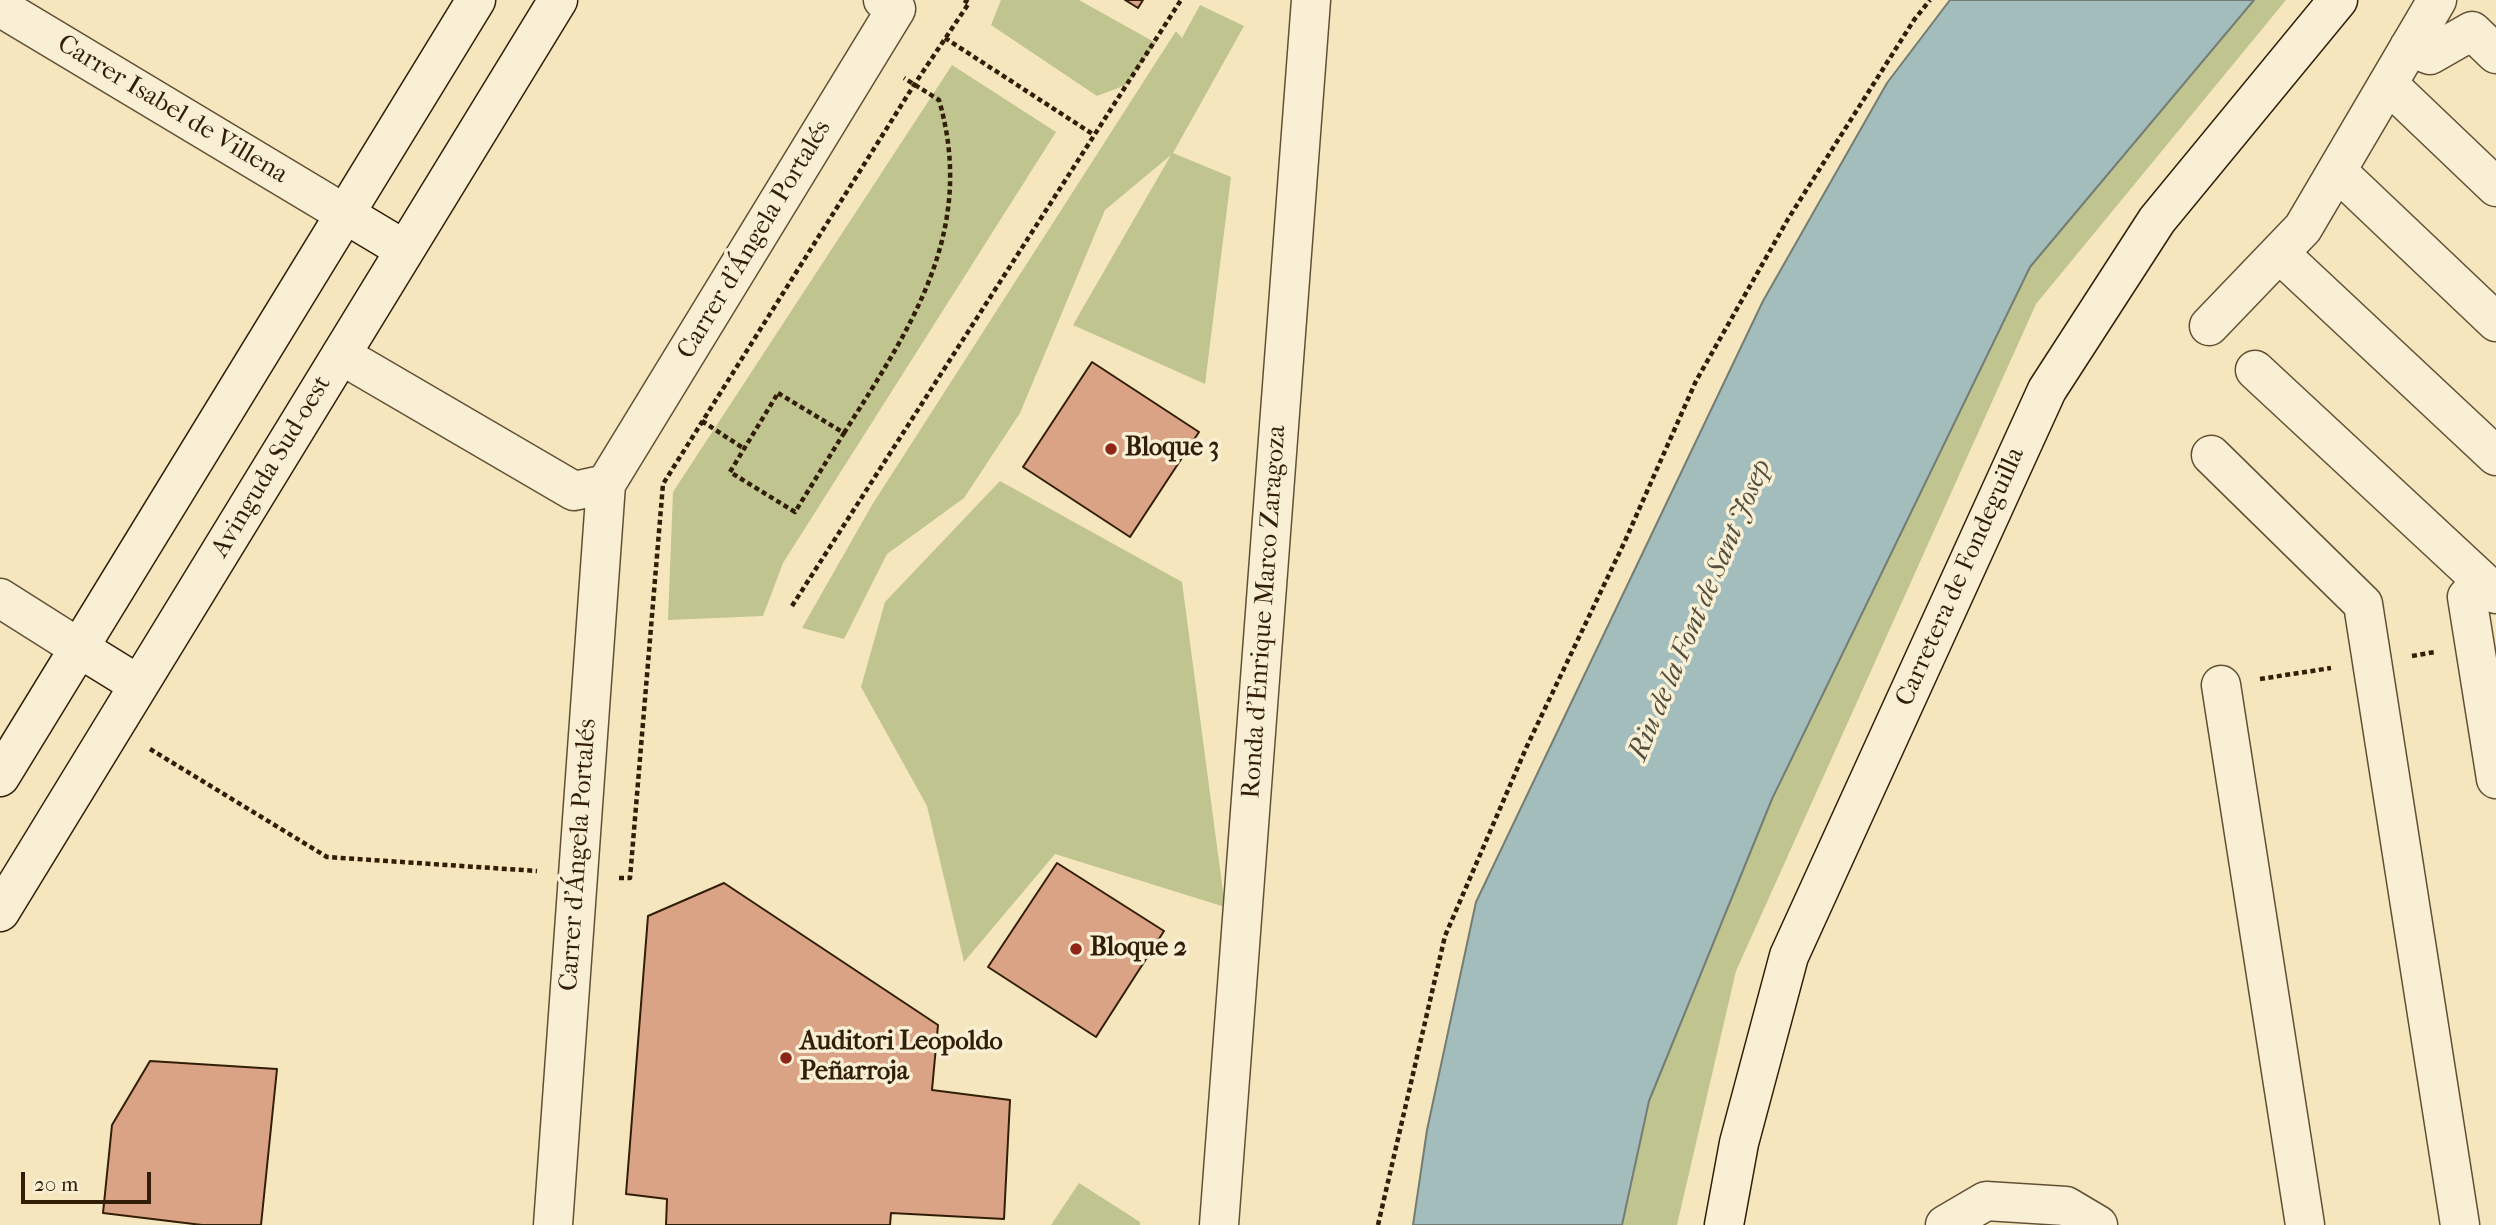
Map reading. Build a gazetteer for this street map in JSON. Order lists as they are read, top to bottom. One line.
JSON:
{"streets":{"street":["Carrer Isabel de Villena","Carrer d'Ángela Portalés","Avinguda Sud-oest","Carretera de Fondeguilla","Ronda d'Enrique Marco Zaragoza"]},"water":["Riu de la Font de Sant Josep"],"places":["Bloque 3","Bloque 2","Auditori Leopoldo Peñarroja"],"scale_bar":"20 m"}
